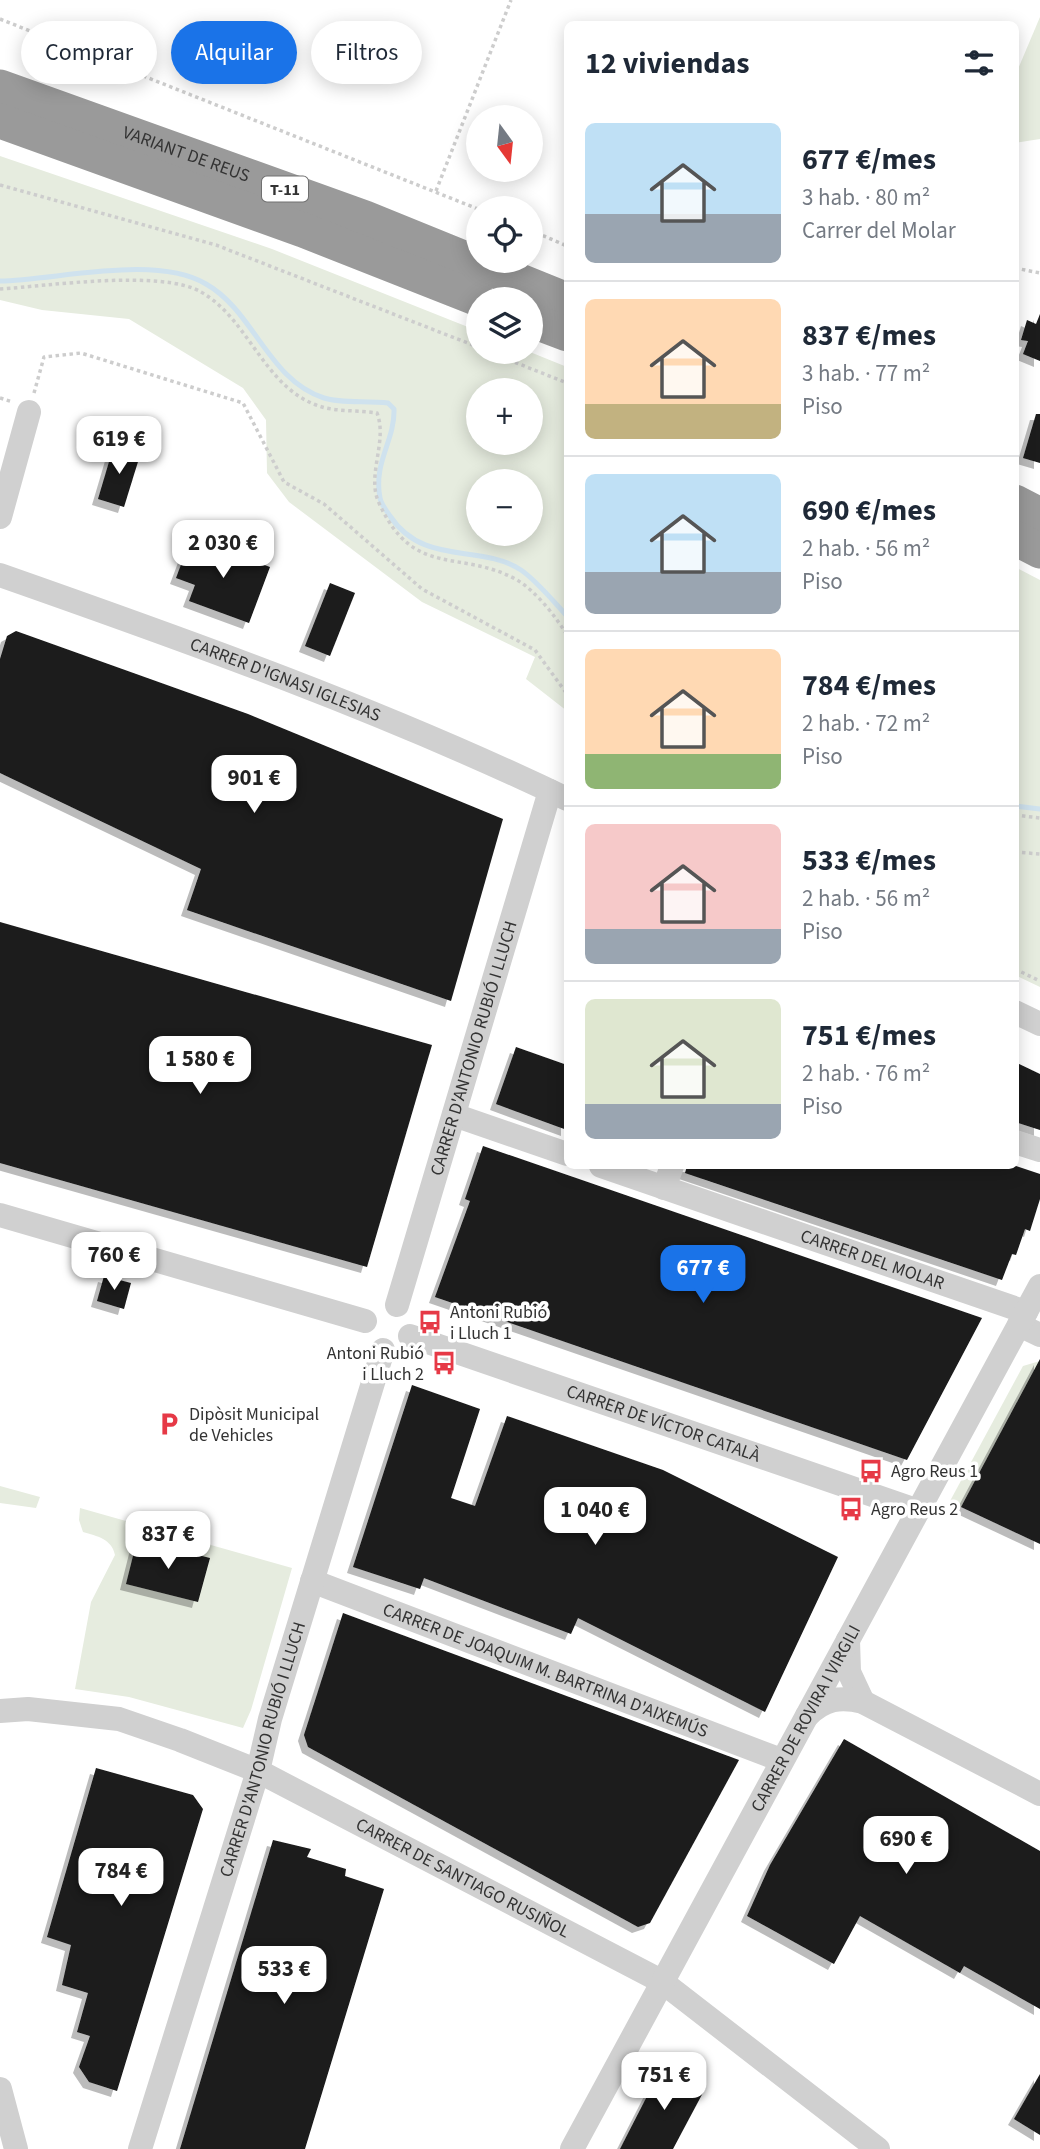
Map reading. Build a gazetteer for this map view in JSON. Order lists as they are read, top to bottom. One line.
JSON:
{"streets":{"highway":["VARIANT DE REUS","T-11"],"street":["CARRER D'IGNASI IGLESIAS","CARRER D'ANTONIO RUBIÓ I LLUCH","CARRER DEL MOLAR","CARRER DE VÍCTOR CATALÀ","CARRER DE JOAQUIM M. BARTRINA D'AIXEMÚS","CARRER DE ROVIRA I VIRGILI","CARRER DE SANTIAGO RUSIÑOL"]},"crossings":[["CARRER D'IGNASI IGLESIAS","CARRER D'ANTONIO RUBIÓ I LLUCH"],["CARRER D'ANTONIO RUBIÓ I LLUCH","CARRER DE VÍCTOR CATALÀ"],["CARRER D'ANTONIO RUBIÓ I LLUCH","CARRER DE JOAQUIM M. BARTRINA D'AIXEMÚS"],["CARRER D'ANTONIO RUBIÓ I LLUCH","CARRER DE SANTIAGO RUSIÑOL"],["CARRER DEL MOLAR","CARRER DE ROVIRA I VIRGILI"],["CARRER DE VÍCTOR CATALÀ","CARRER DE ROVIRA I VIRGILI"],["CARRER DE JOAQUIM M. BARTRINA D'AIXEMÚS","CARRER DE ROVIRA I VIRGILI"],["CARRER DE ROVIRA I VIRGILI","CARRER DE SANTIAGO RUSIÑOL"]],"places":{"bus stop":["Antoni Rubió i Lluch 1","Antoni Rubió i Lluch 2","Agro Reus 1","Agro Reus 2"],"parking":["Dipòsit Municipal de Vehicles"]},"north":"bottom","page":{"chip":["Comprar","Alquilar","Filtros"],"heading":"12 viviendas","map_buttons":["+","−"],"list":[{"name":"677 €/mes","note":"3 hab. · 80 m² · Carrer del Molar"},{"name":"837 €/mes","note":"3 hab. · 77 m² · Piso"},{"name":"690 €/mes","note":"2 hab. · 56 m² · Piso"},{"name":"784 €/mes","note":"2 hab. · 72 m² · Piso"},{"name":"533 €/mes","note":"2 hab. · 56 m² · Piso"},{"name":"751 €/mes","note":"2 hab. · 76 m² · Piso"}],"price":["619 €","2 030 €","901 €","1 580 €","760 €","677 €","1 040 €","837 €","690 €","784 €","533 €","751 €"]}}
